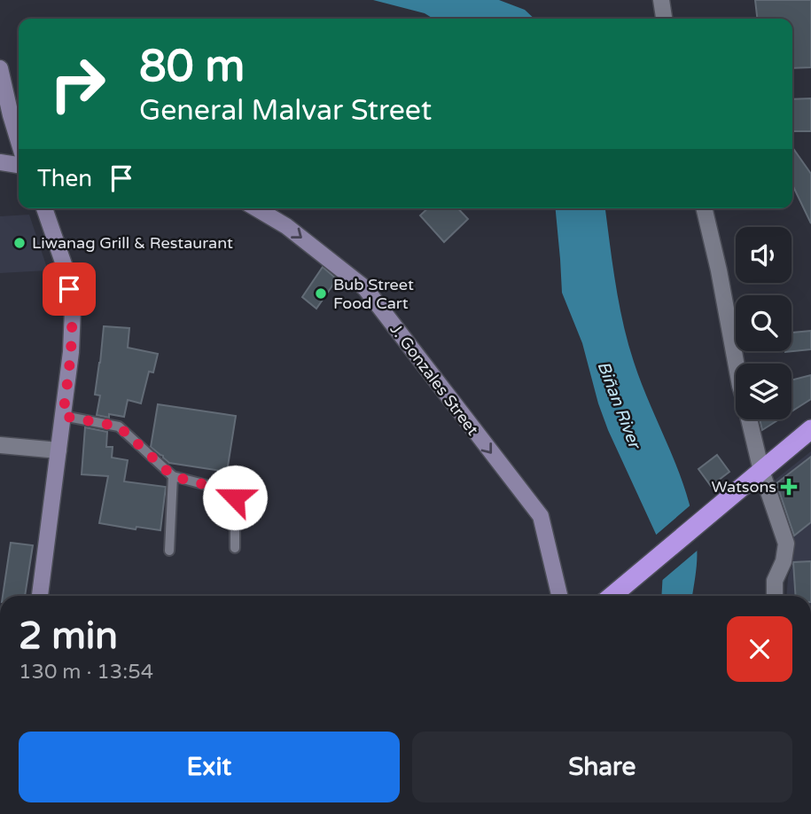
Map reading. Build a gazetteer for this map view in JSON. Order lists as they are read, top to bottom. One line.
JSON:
{"streets":{"street":["J. Gonzales Street"]},"one_way":["J. Gonzales Street"],"water":["Biñan River"],"places":{"other":["Liwanag Grill & Restaurant","Bub Street Food Cart"],"health":["Watsons"]},"page":{"turn":["80 m","General Malvar Street"],"then":"Then","heading":["2 min","130 m · 13:54"],"buttons":["Exit","Share"]}}
